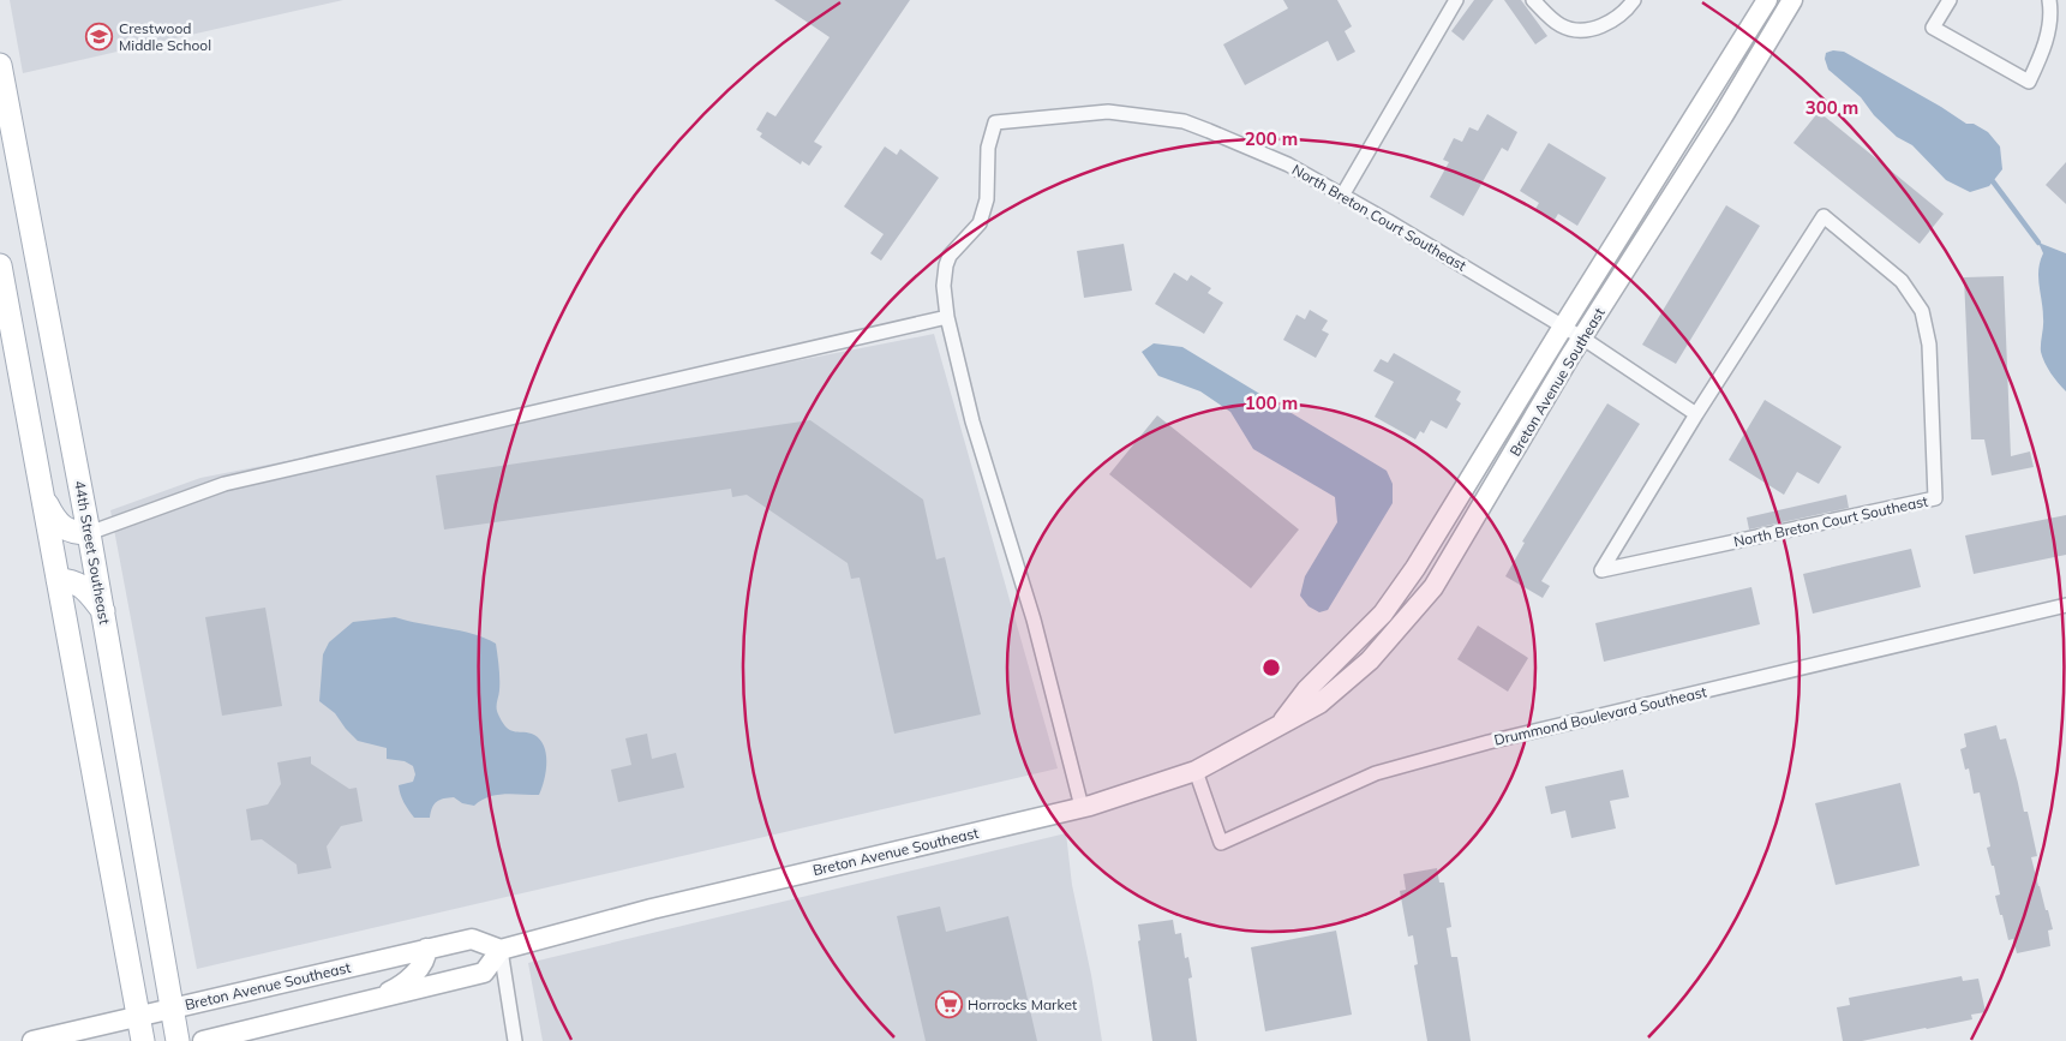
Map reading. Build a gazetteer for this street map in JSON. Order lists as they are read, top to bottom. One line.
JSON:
{"streets":{"main road":["Breton Avenue Southeast","44th Street Southeast"],"street":["North Breton Court Southeast","Drummond Boulevard Southeast"]},"crossings":[["North Breton Court Southeast","Breton Avenue Southeast"],["Breton Avenue Southeast","44th Street Southeast"],["Breton Avenue Southeast","Drummond Boulevard Southeast"]],"places":{"school or university":["Crestwood Middle School"],"supermarket":["Horrocks Market"]},"rings":["300 m","200 m","100 m"]}
